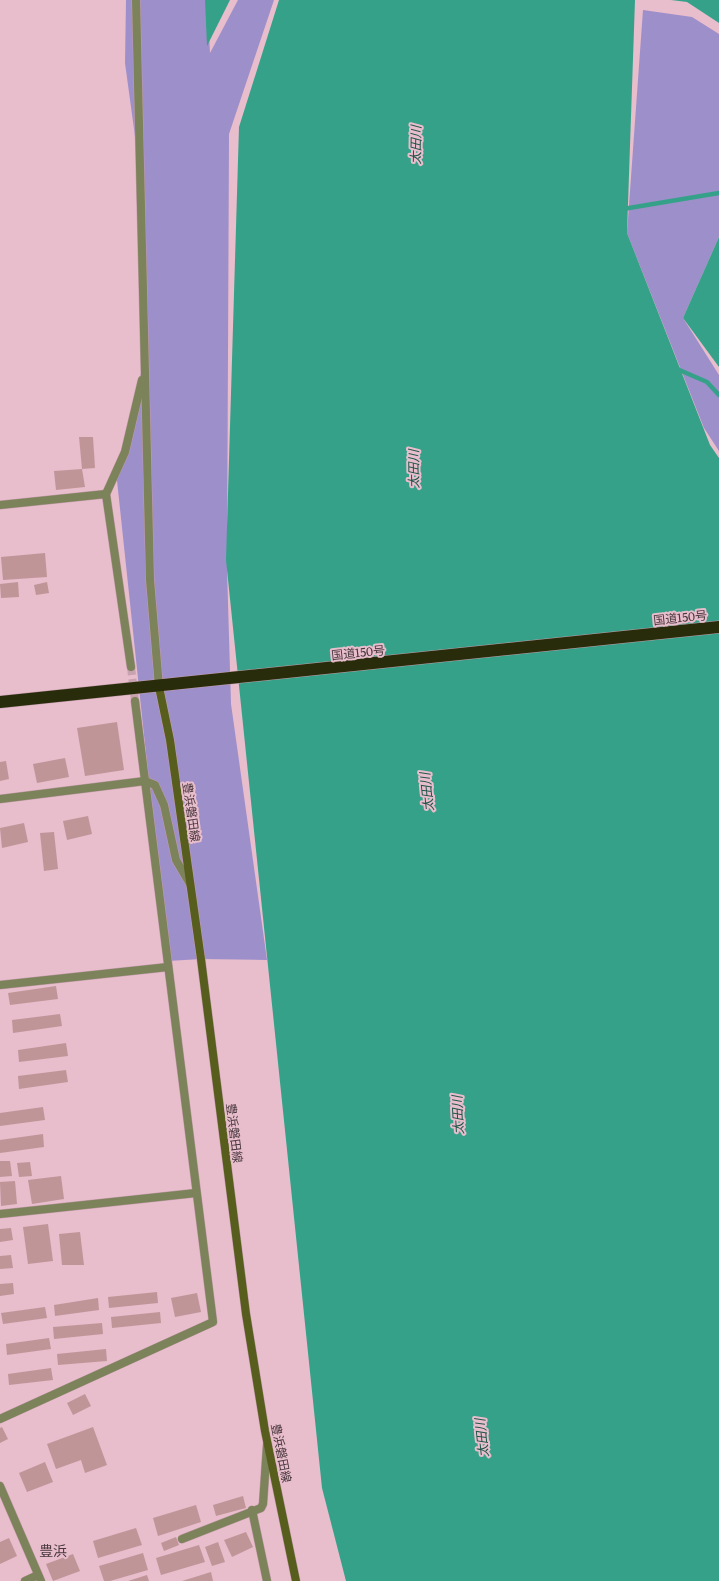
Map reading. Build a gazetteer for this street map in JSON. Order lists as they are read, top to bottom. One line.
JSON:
{"streets":{"highway":["国道150号"],"main road":["豊浜磐田線"]},"crossings":[["国道150号","豊浜磐田線"]],"districts":["豊浜"],"water":["太田川"]}
